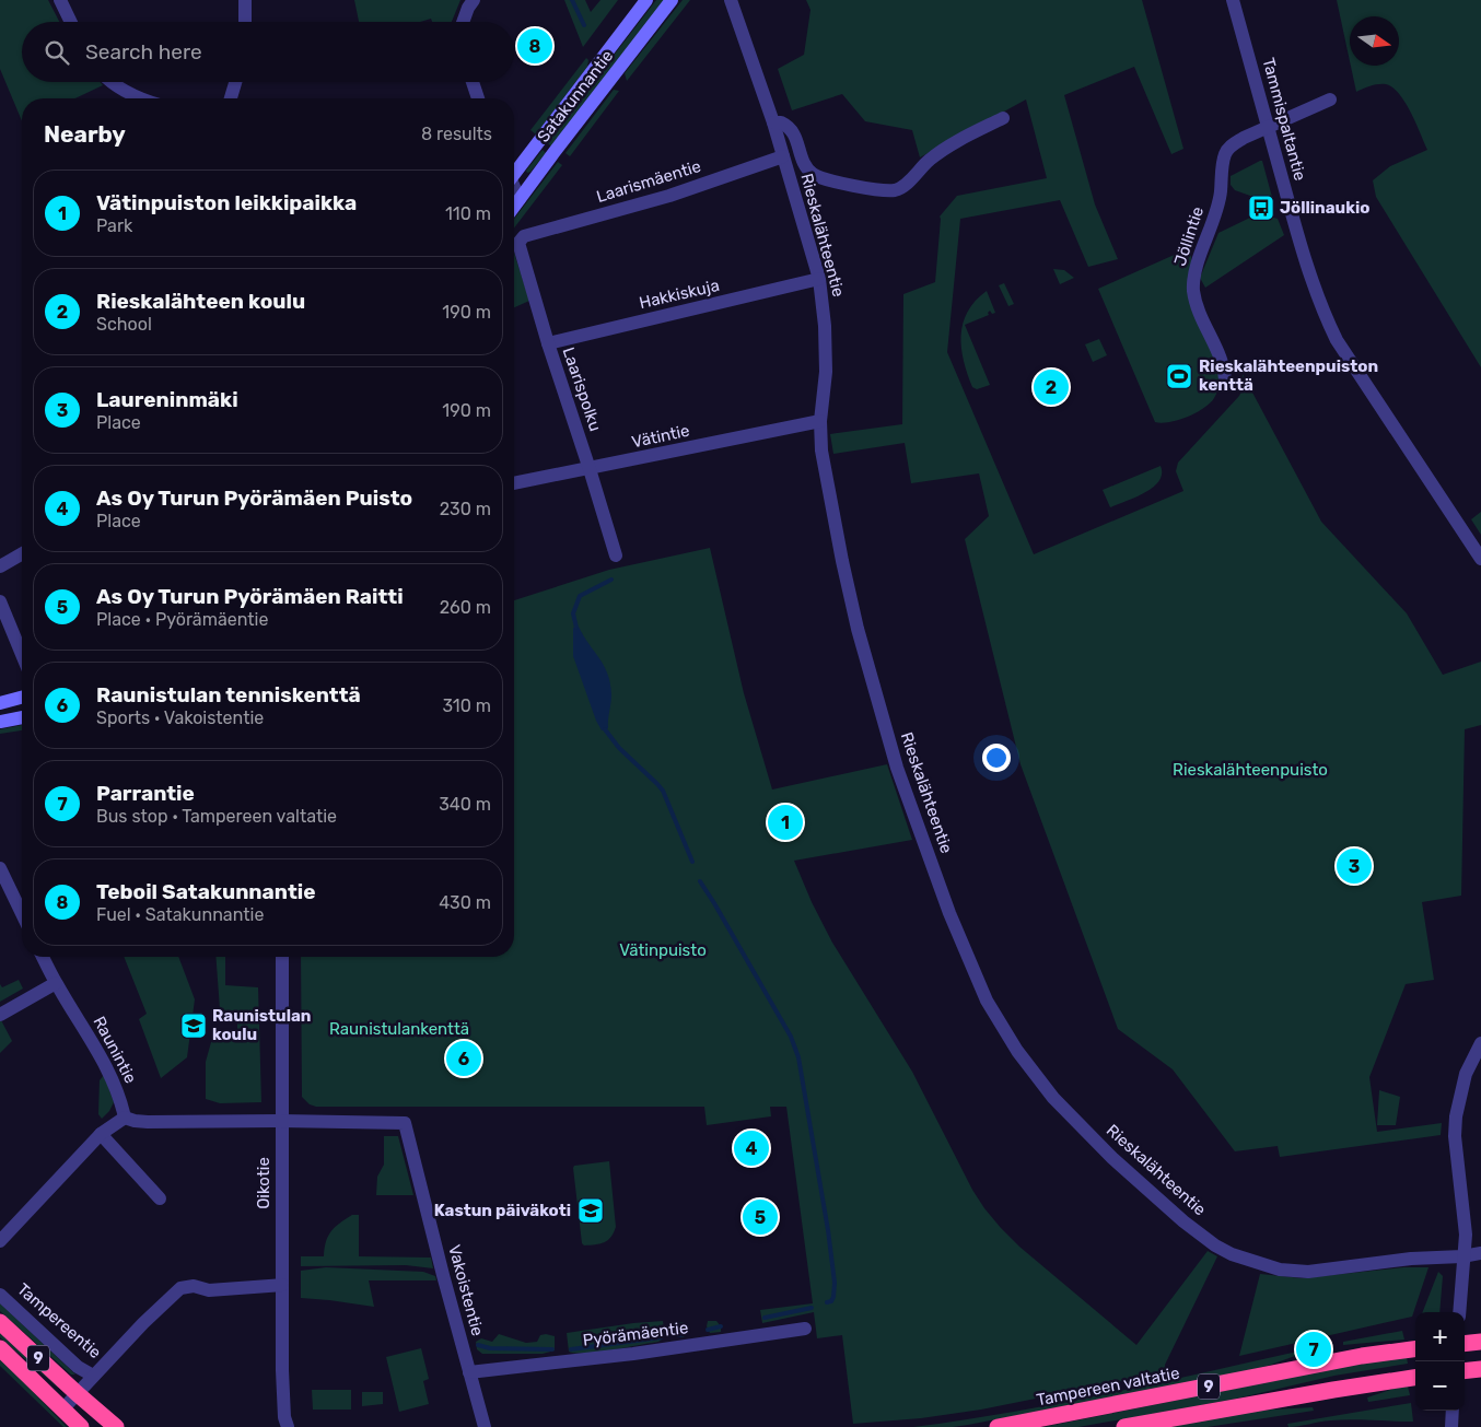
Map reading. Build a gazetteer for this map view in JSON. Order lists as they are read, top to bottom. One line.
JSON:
{"streets":{"highway":["9","Tampereen valtatie"],"main road":["Satakunnantie"],"street":["Tammispaltantie","Laarismäentie","Rieskalähteentie","Jöllintie","Hakkiskuja","Laarispolku","Vätintie","Raunintie","Oikotie","Vakoistentie","Tampereentie","Pyörämäentie"]},"crossings":[["Tammispaltantie","Jöllintie"],["Laarismäentie","Rieskalähteentie"],["Laarismäentie","Laarispolku"],["Rieskalähteentie","Hakkiskuja"],["Rieskalähteentie","Vätintie"],["Hakkiskuja","Laarispolku"],["Laarispolku","Vätintie"],["Oikotie","Vakoistentie"],["Vakoistentie","Pyörämäentie"]],"parks":["Rieskalähteenpuisto","Vätinpuisto","Raunistulankenttä"],"places":{"bus stop":["Jöllinaukio"],"sports":["Rieskalähteenpuiston kenttä"],"school or university":["Raunistulan koulu","Kastun päiväkoti"]},"north":"right","page":{"search":"Search here","pins":["8","2","1","3","6","4","5","7"],"heading":["Nearby","8 results"],"list":[{"mark":"1","name":"Vätinpuiston leikkipaikka","note":"Park","value":"110 m"},{"mark":"2","name":"Rieskalähteen koulu","note":"School","value":"190 m"},{"mark":"3","name":"Laureninmäki","note":"Place","value":"190 m"},{"mark":"4","name":"As Oy Turun Pyörämäen Puisto","note":"Place","value":"230 m"},{"mark":"5","name":"As Oy Turun Pyörämäen Raitti","note":"Place · Pyörämäentie","value":"260 m"},{"mark":"6","name":"Raunistulan tenniskenttä","note":"Sports · Vakoistentie","value":"310 m"},{"mark":"7","name":"Parrantie","note":"Bus stop · Tampereen valtatie","value":"340 m"},{"mark":"8","name":"Teboil Satakunnantie","note":"Fuel · Satakunnantie","value":"430 m"}],"map_buttons":["+","−"]}}
